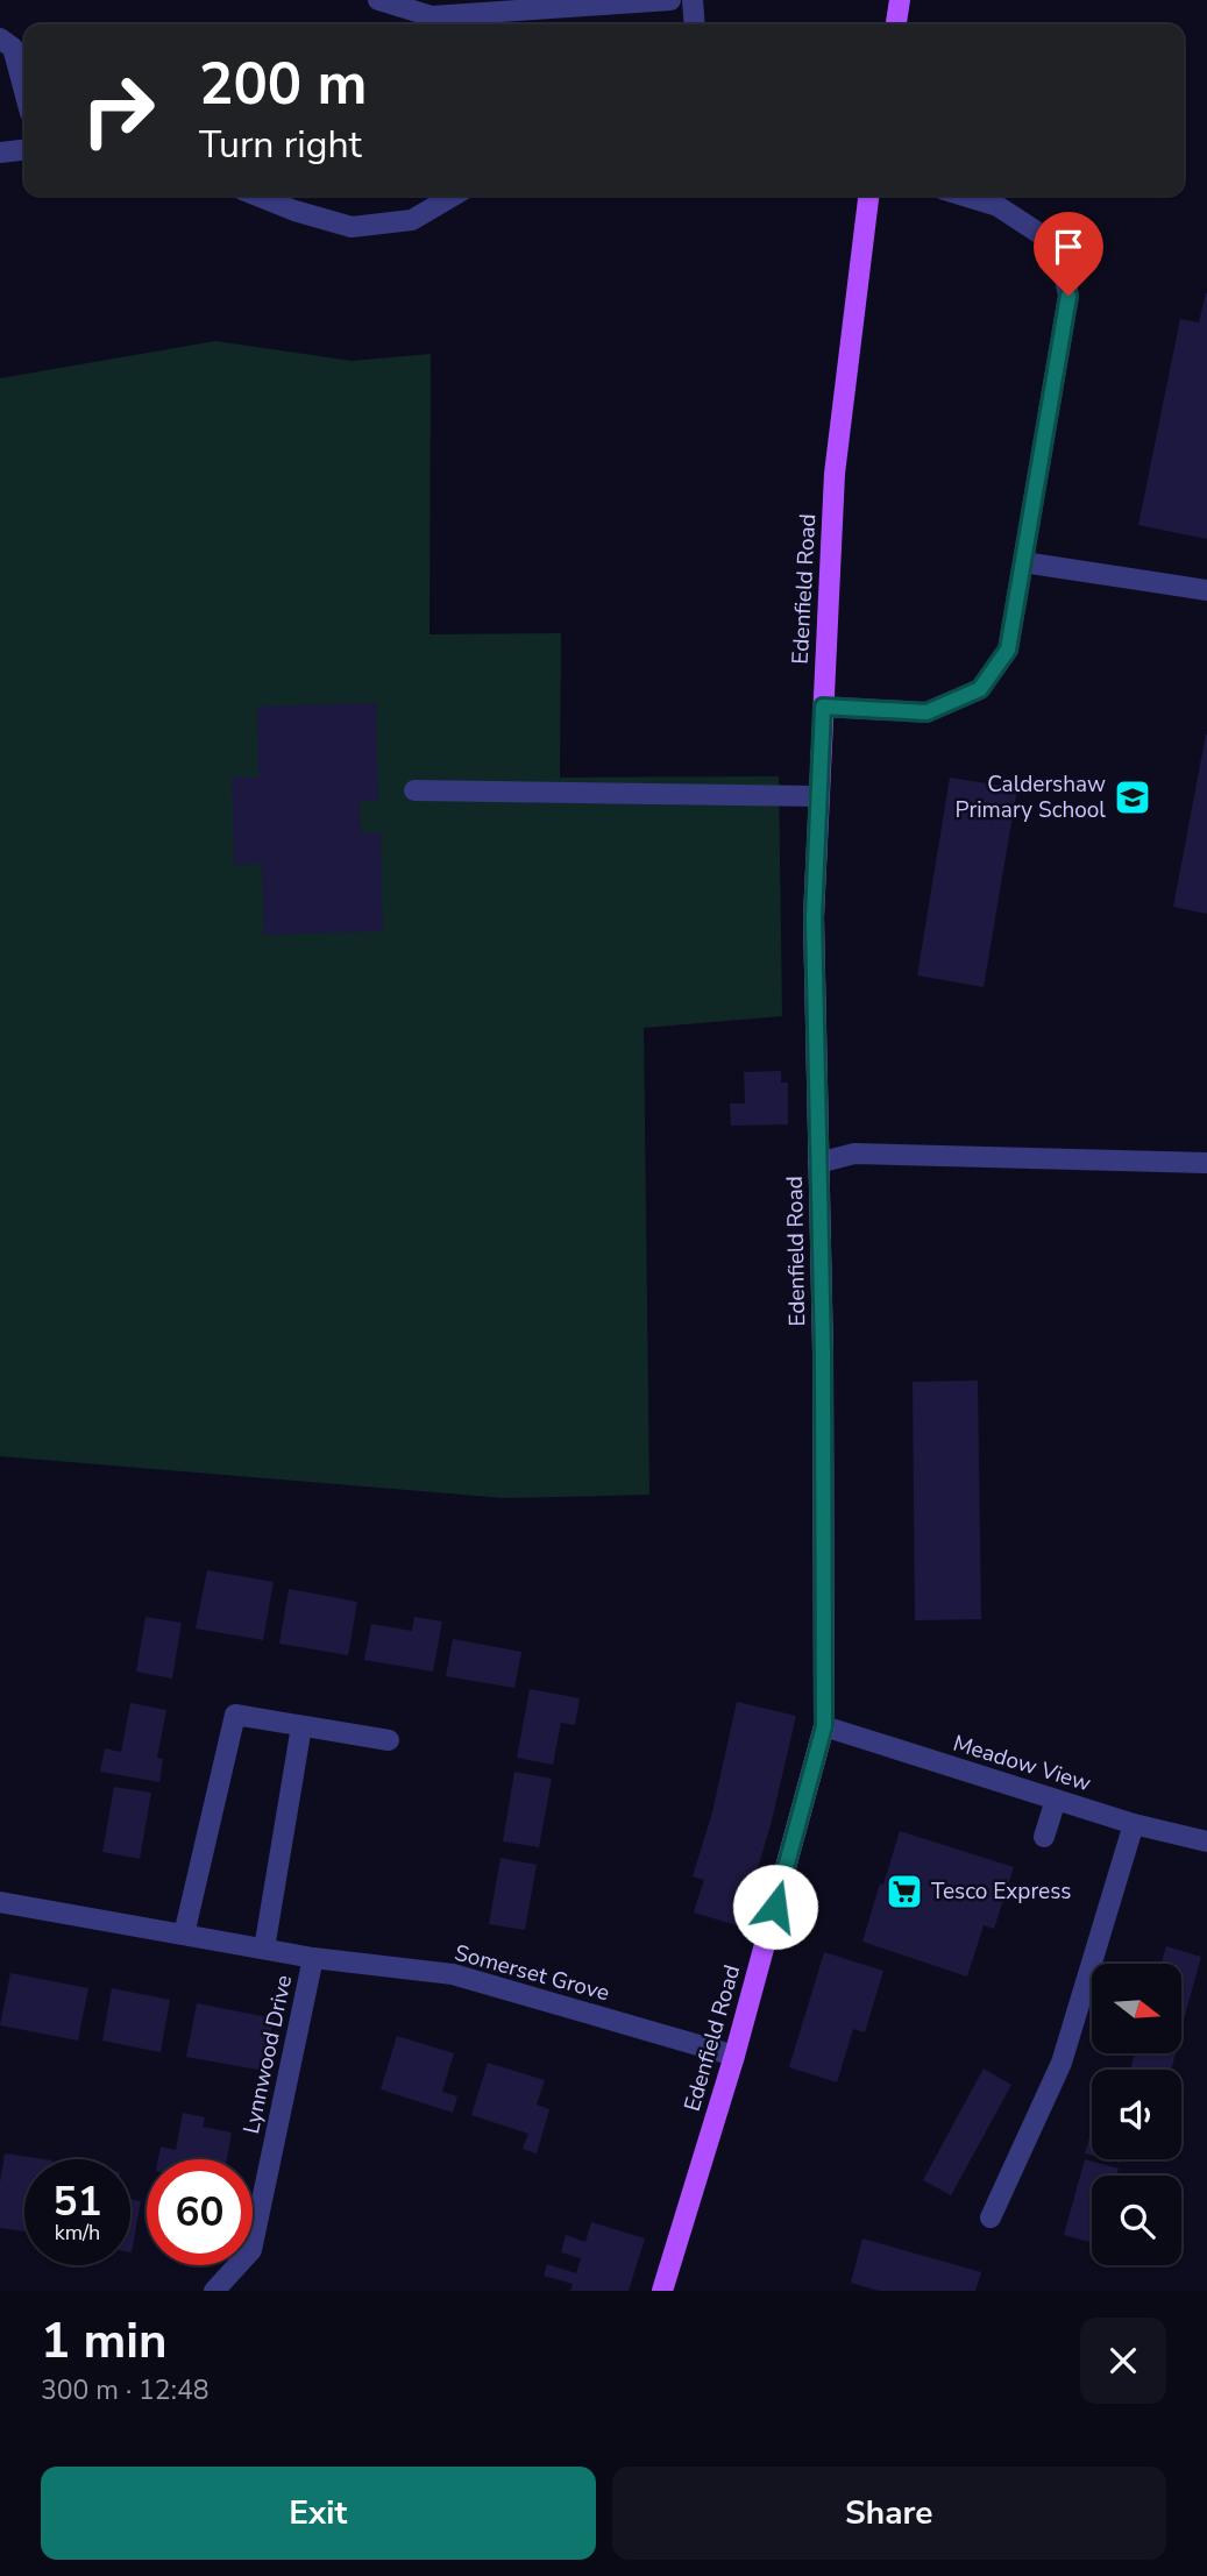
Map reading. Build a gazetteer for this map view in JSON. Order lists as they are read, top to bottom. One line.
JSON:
{"streets":{"main road":["Edenfield Road"],"street":["Meadow View","Somerset Grove","Lynnwood Drive"]},"crossings":[["Edenfield Road","Meadow View"],["Edenfield Road","Somerset Grove"],["Somerset Grove","Lynnwood Drive"]],"places":{"school or university":["Caldershaw Primary School"],"supermarket":["Tesco Express"]},"north":"right","page":{"turn":["200 m","Turn right"],"speed":"51 km/h","limit":"60","heading":["1 min","300 m · 12:48"],"buttons":["Exit","Share"]}}
